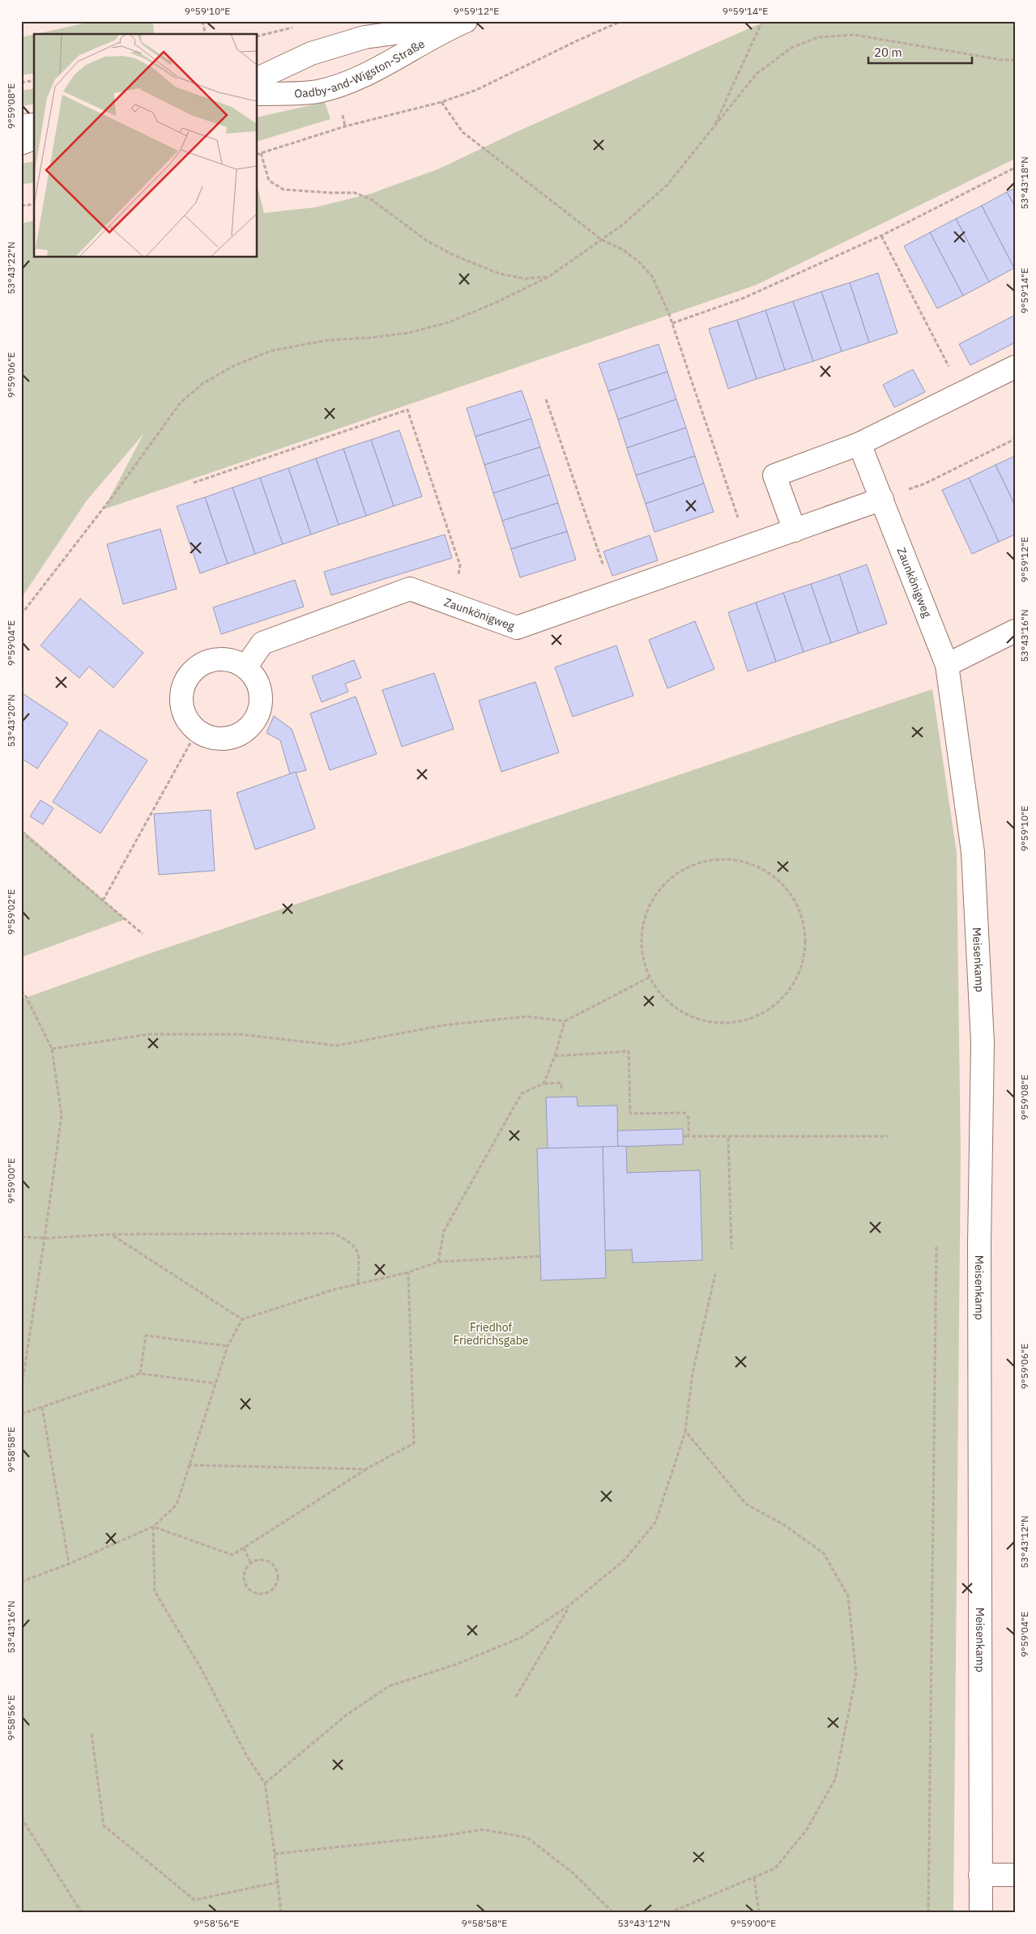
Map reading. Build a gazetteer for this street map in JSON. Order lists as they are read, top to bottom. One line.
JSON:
{"streets":{"street":["Oadby-and-Wigston-Straße","Zaunkönigweg","Meisenkamp"]},"crossings":[["Zaunkönigweg","Meisenkamp"]],"parks":["Friedhof Friedrichsgabe"],"scale_bar":"20 m","coordinates":["9°59'10\"E","9°59'12\"E","9°59'14\"E","9°59'08\"E","53°43'18\"N","53°43'22\"N","9°59'06\"E","53°43'16\"N","9°59'04\"E","53°43'20\"N","9°59'02\"E","9°59'00\"E","9°58'58\"E","53°43'12\"N","9°58'56\"E"]}
